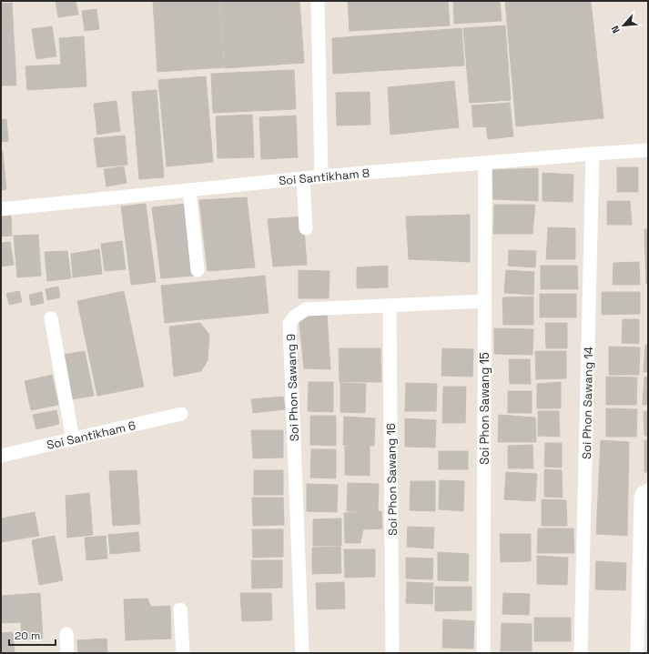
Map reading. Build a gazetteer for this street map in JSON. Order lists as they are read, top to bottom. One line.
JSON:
{"streets":{"street":["Soi Santikham 8","Soi Phon Sawang 9","Soi Phon Sawang 14","Soi Phon Sawang 15","Soi Santikham 6","Soi Phon Sawang 16"]},"crossings":[["Soi Santikham 8","Soi Phon Sawang 14"],["Soi Santikham 8","Soi Phon Sawang 15"],["Soi Phon Sawang 9","Soi Phon Sawang 15"],["Soi Phon Sawang 9","Soi Phon Sawang 16"]],"scale_bar":"20 m","north":"bottom left"}
